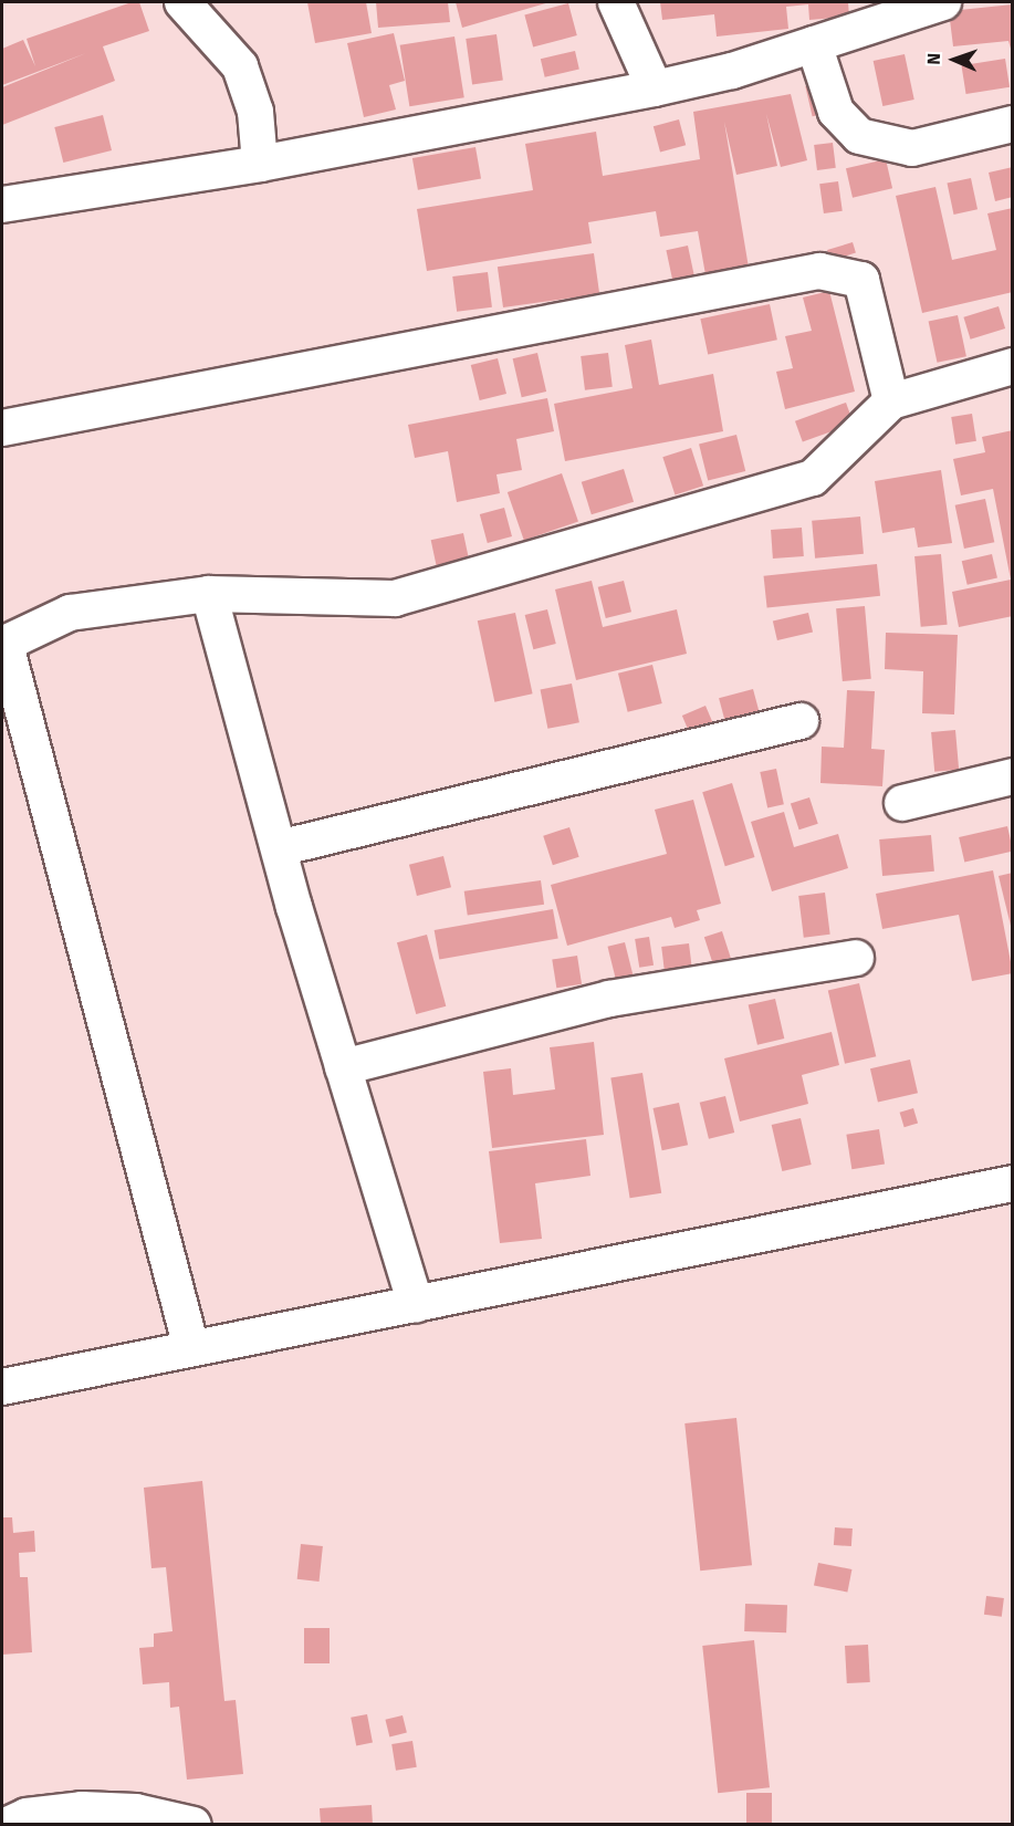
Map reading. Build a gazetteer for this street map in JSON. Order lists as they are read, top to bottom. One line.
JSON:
{"north":"left"}
